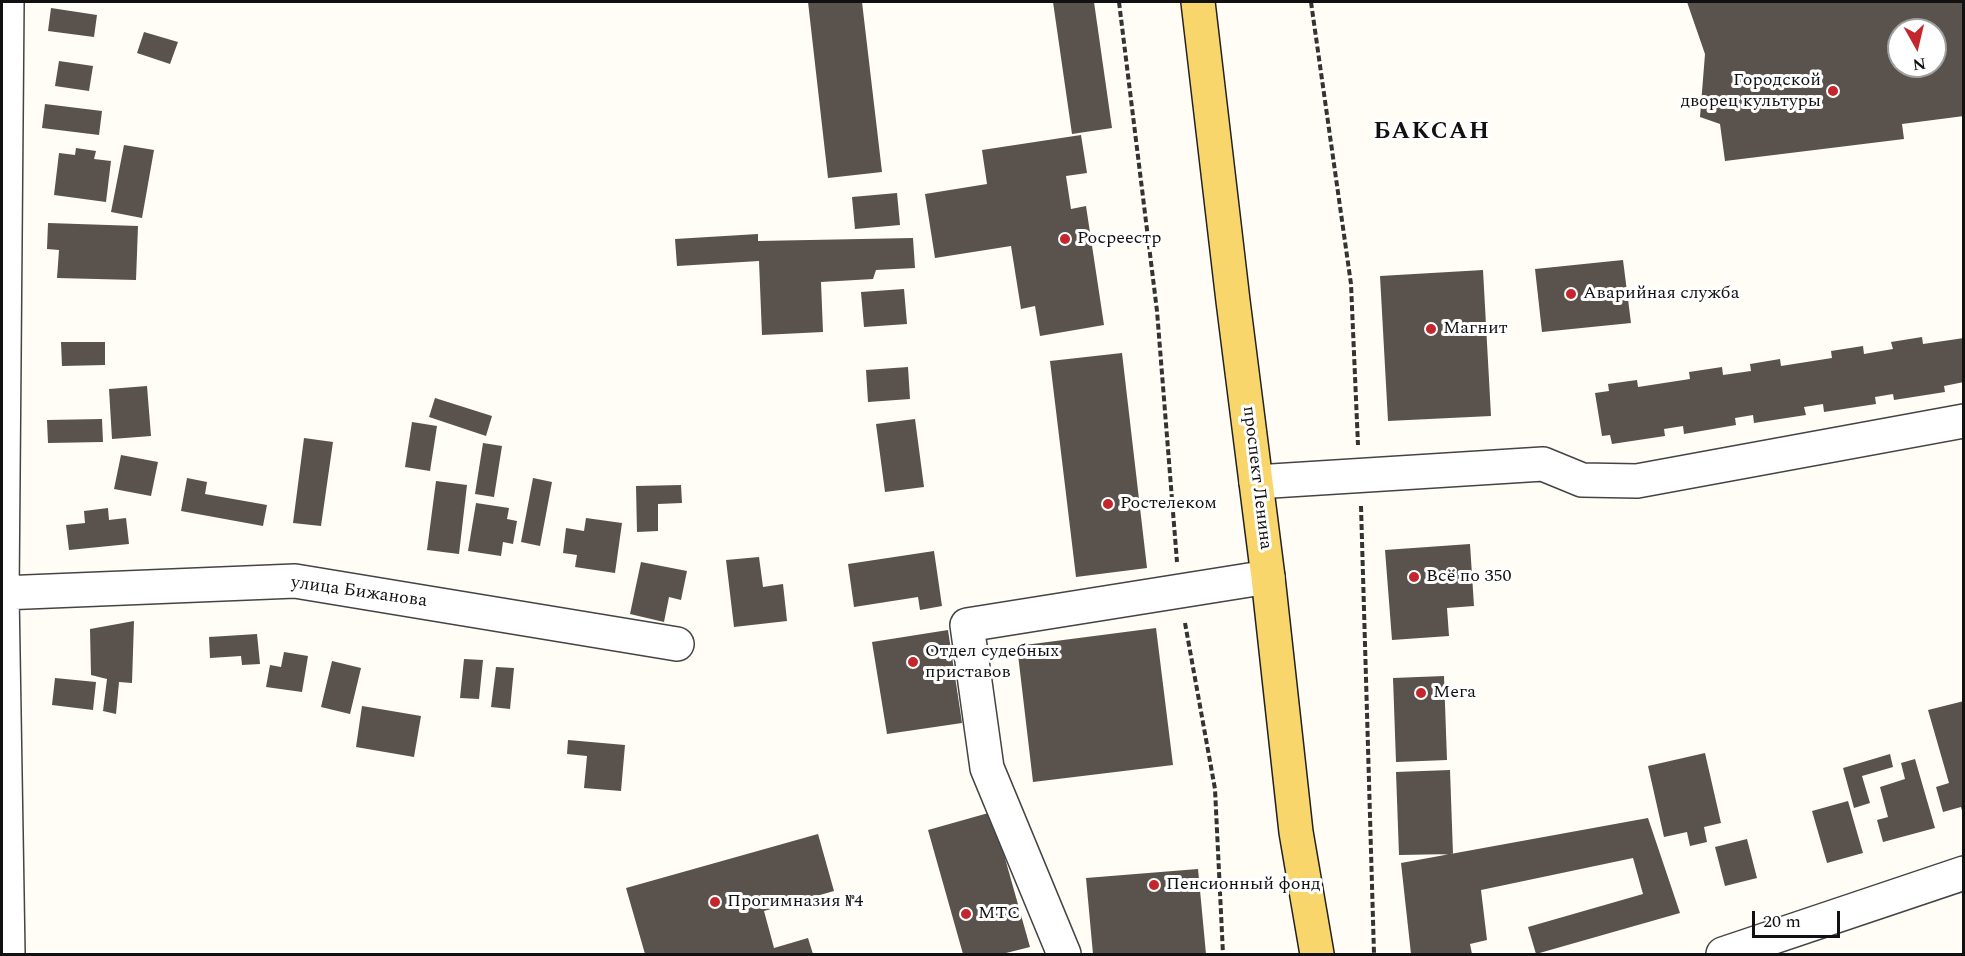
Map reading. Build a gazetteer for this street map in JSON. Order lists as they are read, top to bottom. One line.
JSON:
{"streets":{"main road":["проспект Ленина"],"street":["улица Бижанова"]},"districts":["БАКСАН"],"places":["Городской дворец культуры","Росреестр","Аварийная служба","Магнит","Ростелеком","Всё по 350","Отдел судебных приставов","Мега","Пенсионный фонд","Прогимназия №4","МТС"],"scale_bar":"20 m","north":"bottom"}
